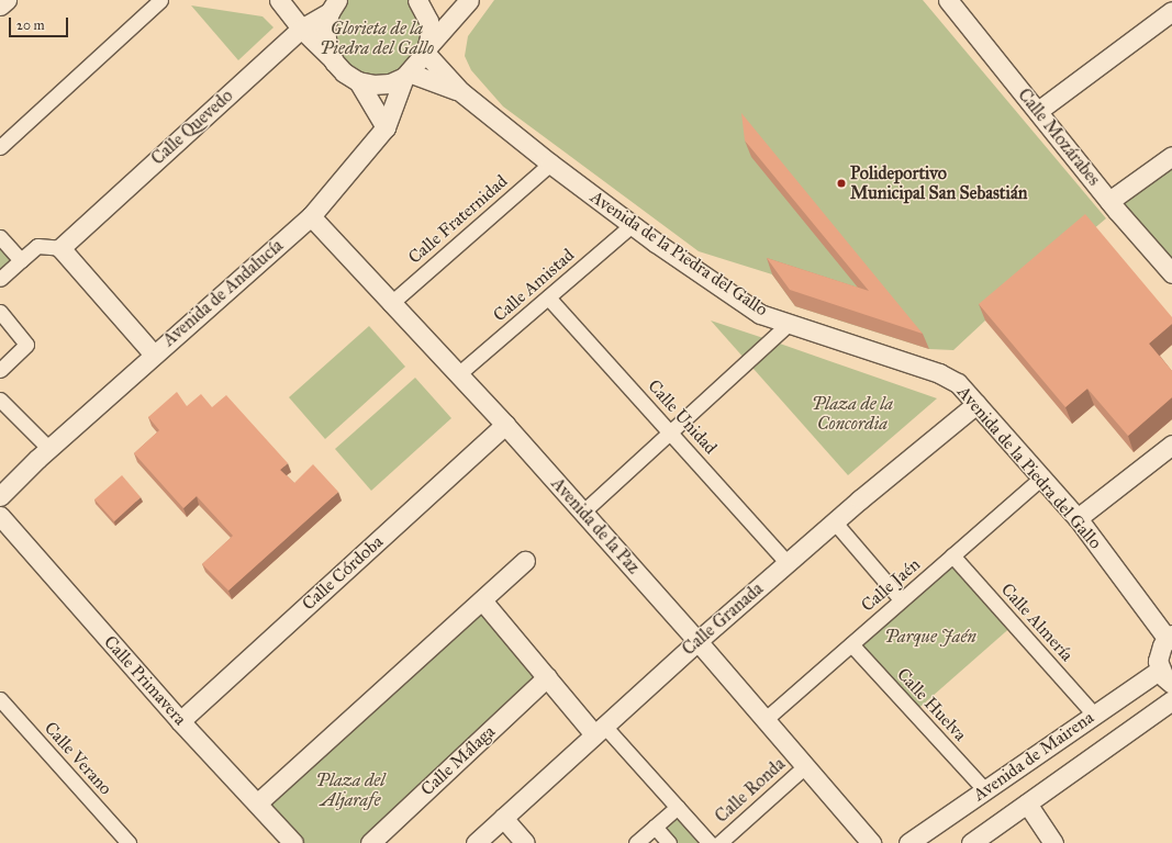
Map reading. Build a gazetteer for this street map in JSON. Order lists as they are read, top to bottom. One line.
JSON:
{"streets":{"street":["Calle Quevedo","Calle Mozárabes","Calle Fraternidad","Avenida de la Piedra del Gallo","Calle Amistad","Avenida de Andalucía","Calle Unidad","Avenida de la Paz","Calle Córdoba","Calle Jaén","Calle Granada","Calle Almería","Calle Primavera","Calle Huelva","Avenida de Mairena","Calle Verano","Calle Málaga","Calle Ronda"]},"crossings":[["Calle Fraternidad","Avenida de la Piedra del Gallo"],["Calle Fraternidad","Avenida de la Paz"],["Avenida de la Piedra del Gallo","Calle Amistad"],["Avenida de la Piedra del Gallo","Avenida de Andalucía"],["Avenida de la Piedra del Gallo","Calle Jaén"],["Avenida de la Piedra del Gallo","Calle Granada"],["Calle Amistad","Calle Unidad"],["Calle Amistad","Avenida de la Paz"],["Avenida de Andalucía","Avenida de la Paz"],["Calle Unidad","Calle Granada"],["Avenida de la Paz","Calle Córdoba"],["Avenida de la Paz","Calle Jaén"],["Avenida de la Paz","Calle Granada"],["Avenida de la Paz","Calle Ronda"],["Calle Córdoba","Calle Primavera"],["Calle Jaén","Calle Almería"],["Calle Jaén","Calle Huelva"],["Calle Almería","Avenida de Mairena"],["Calle Huelva","Avenida de Mairena"]],"parks":["Glorieta de la Piedra del Gallo","Plaza de la Concordia","Parque Jaén","Plaza del Aljarafe"],"places":["Polideportivo Municipal San Sebastián"],"scale_bar":"20 m"}
